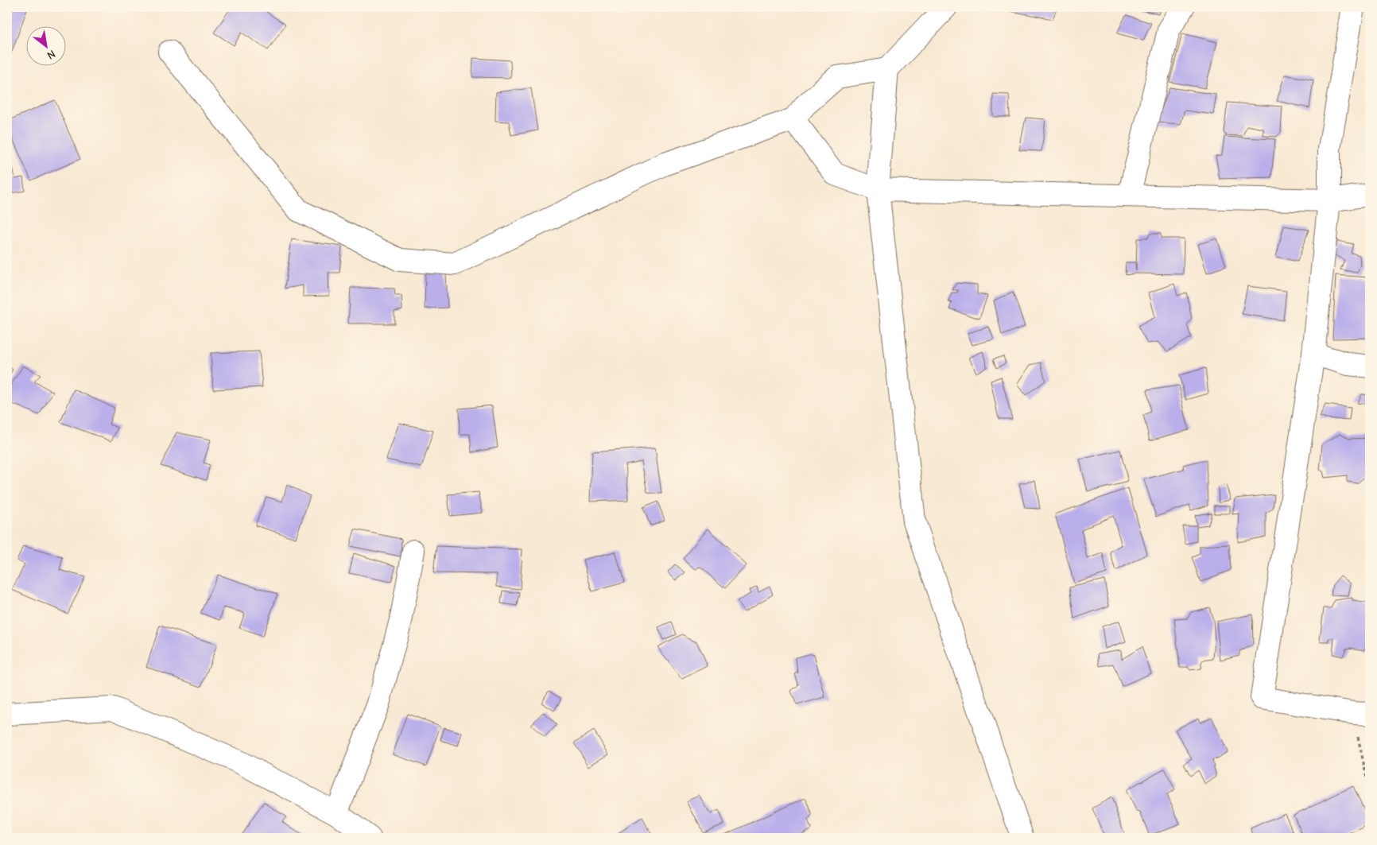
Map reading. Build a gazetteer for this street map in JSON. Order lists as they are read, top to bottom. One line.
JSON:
{"north":"bottom right"}
